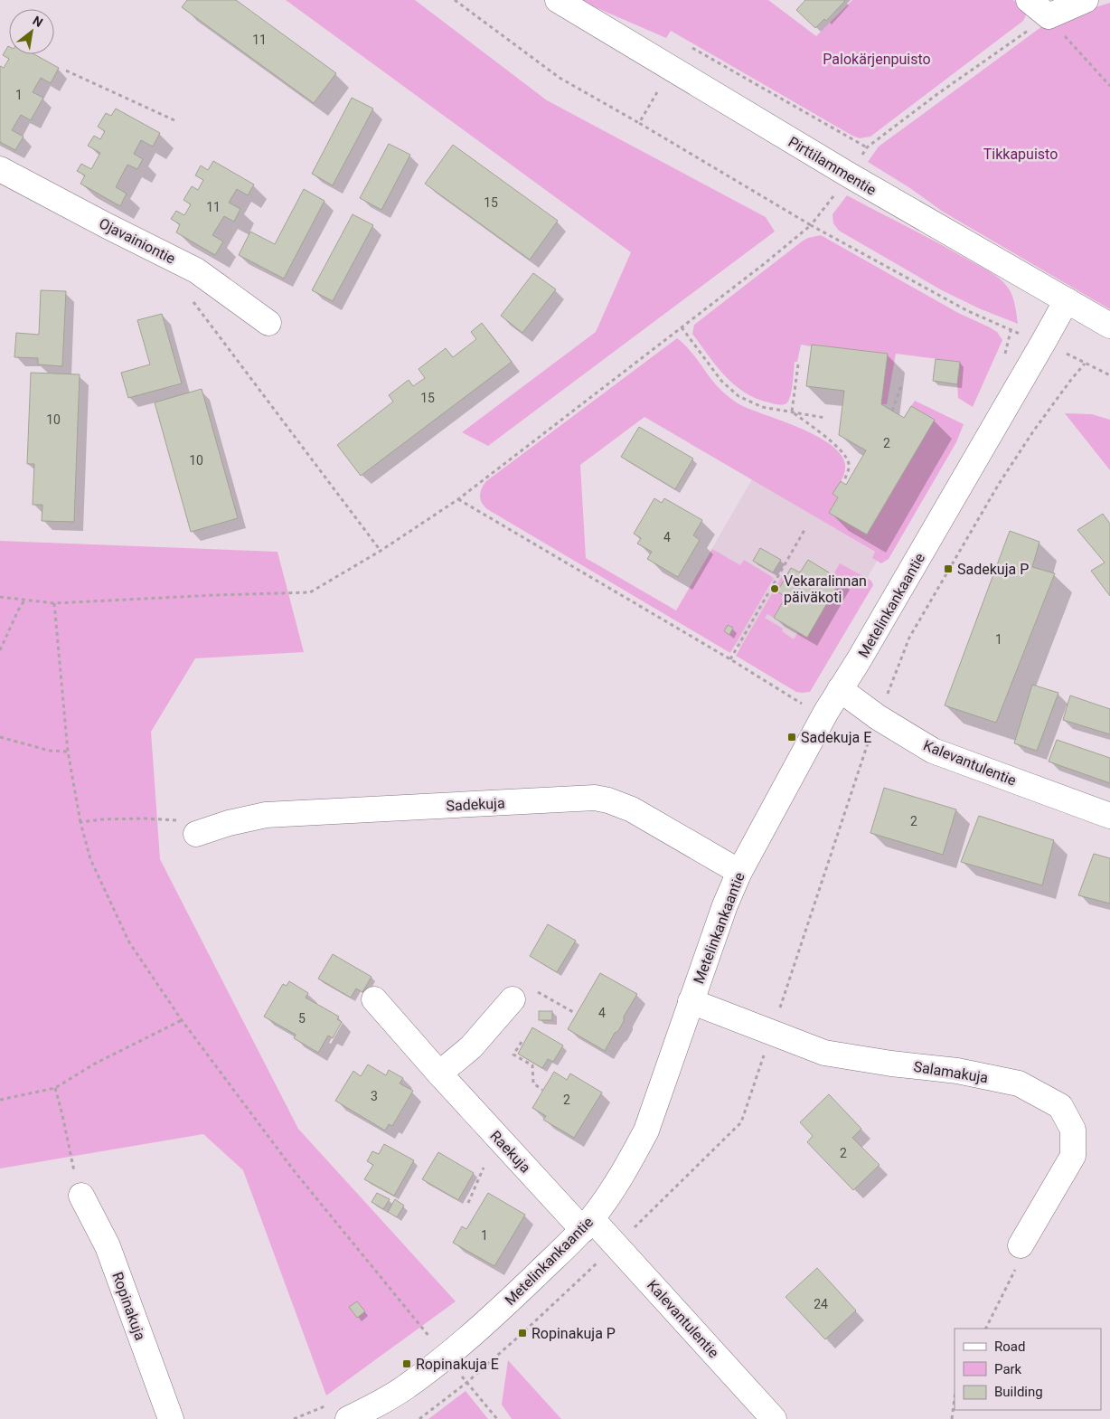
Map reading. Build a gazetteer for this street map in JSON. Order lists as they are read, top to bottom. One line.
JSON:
{"streets":{"street":["Pirttilammentie","Ojavainiontie","Metelinkankaantie","Kalevantulentie","Sadekuja","Salamakuja","Raekuja","Ropinakuja"]},"crossings":[["Pirttilammentie","Metelinkankaantie"],["Metelinkankaantie","Kalevantulentie"],["Metelinkankaantie","Sadekuja"],["Metelinkankaantie","Salamakuja"],["Metelinkankaantie","Raekuja"],["Kalevantulentie","Raekuja"]],"parks":["Palokärjenpuisto","Tikkapuisto"],"places":{"transit":["Sadekuja P","Sadekuja E","Ropinakuja P","Ropinakuja E"],"other":["Vekaralinnan päiväkoti"]},"house_numbers":["11","1","15","11","15","10","2","10","4","1","2","4","5","3","2","2","1","24"],"legend":["Road","Park","Building"],"north":"top right"}
